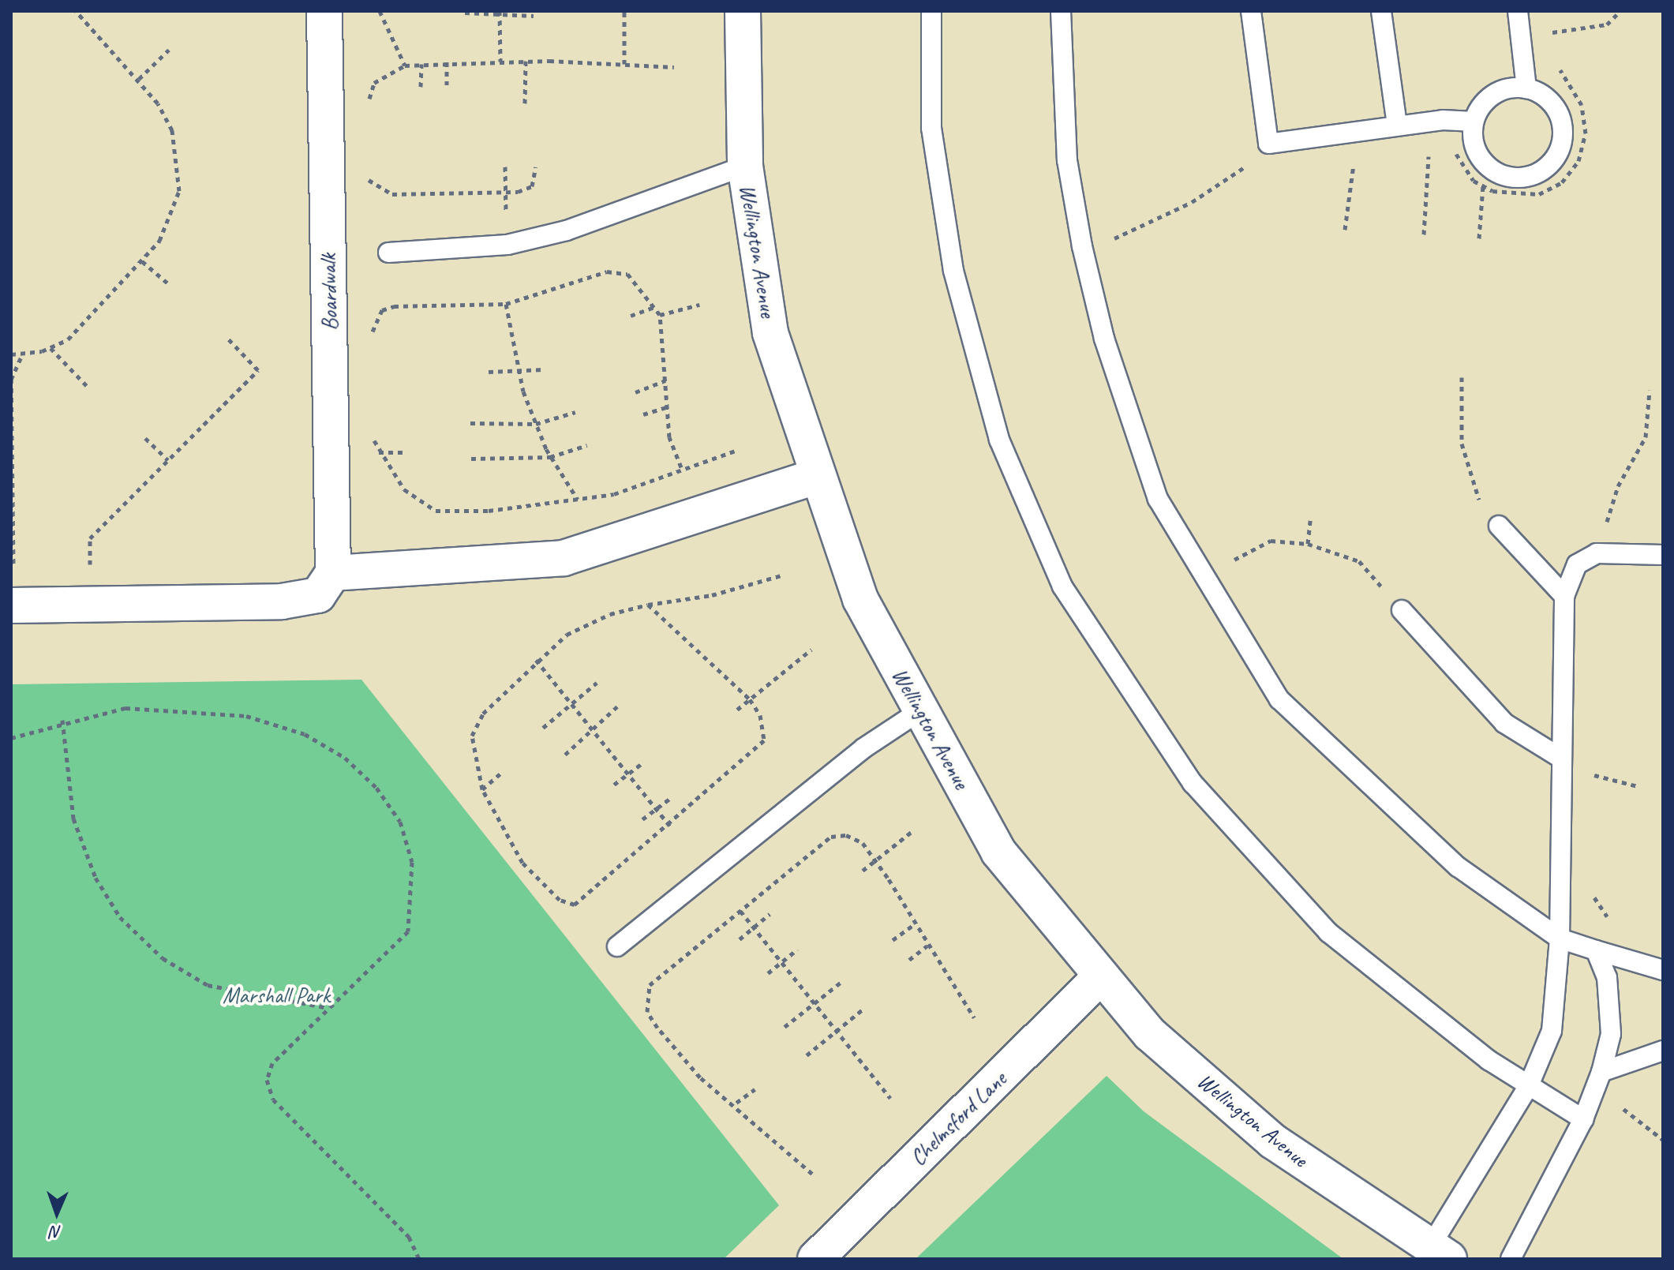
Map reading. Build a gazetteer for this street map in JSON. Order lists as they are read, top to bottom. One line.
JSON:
{"streets":{"street":["Wellington Avenue","Boardwalk","Chelmsford Lane"]},"crossings":[["Wellington Avenue","Chelmsford Lane"]],"parks":["Marshall Park"],"north":"bottom"}
